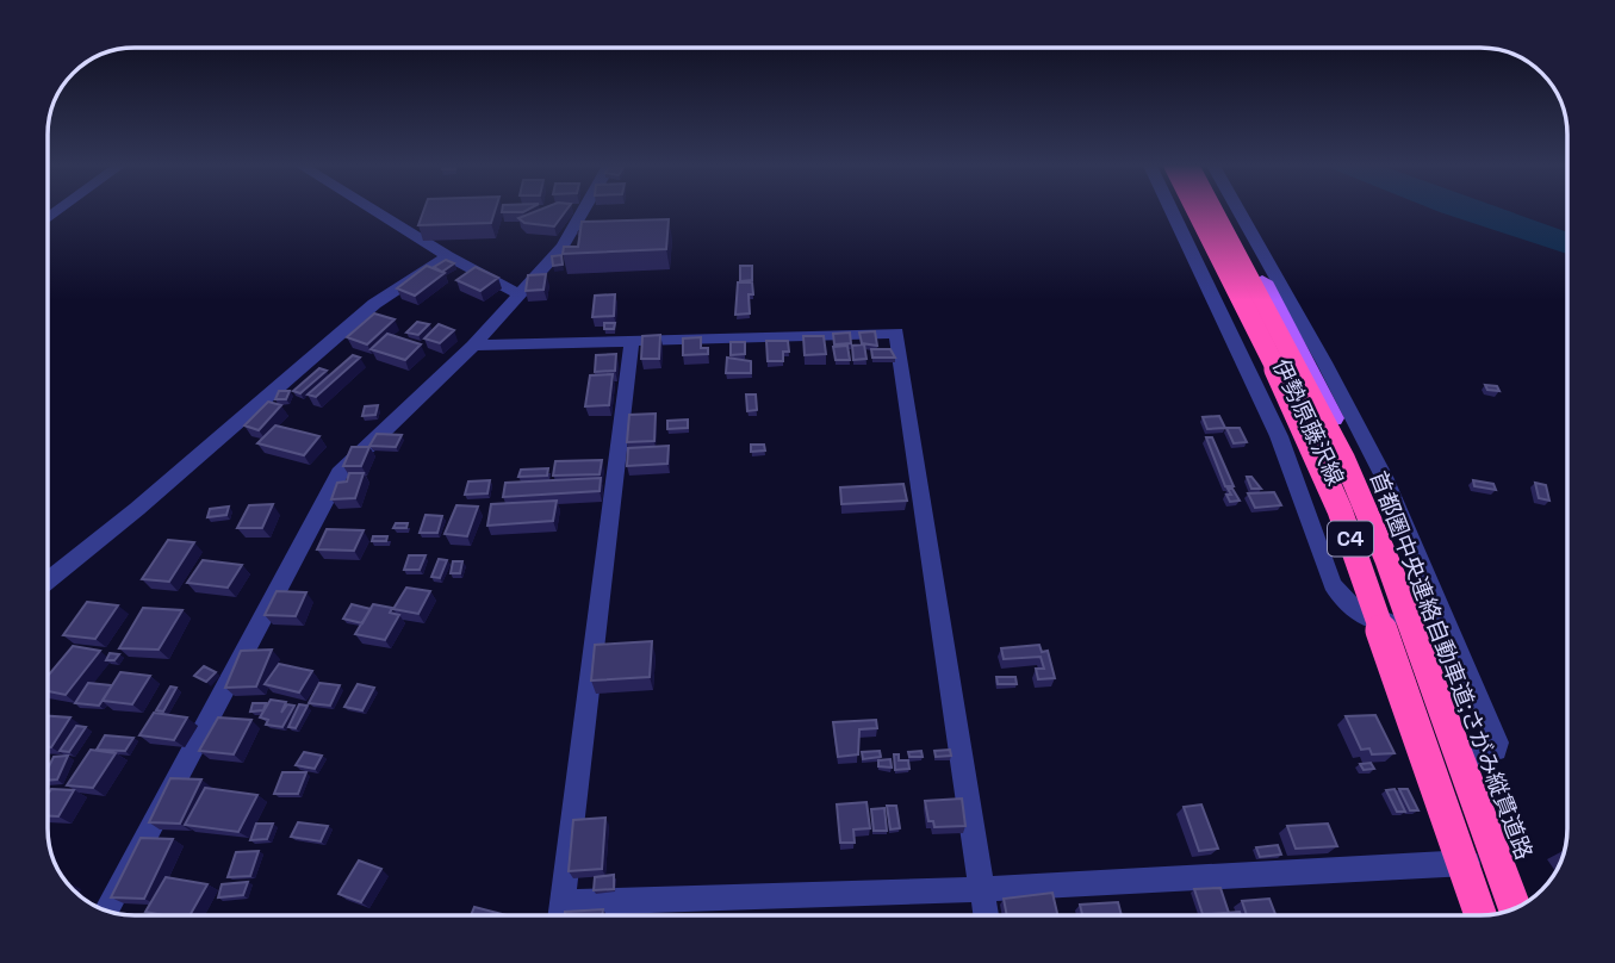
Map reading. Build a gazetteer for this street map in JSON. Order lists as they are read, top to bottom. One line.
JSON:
{"streets":{"highway":["C4","首都圏中央連絡自動車道;さがみ縦貫道路"],"main road":["伊勢原藤沢線"]}}
